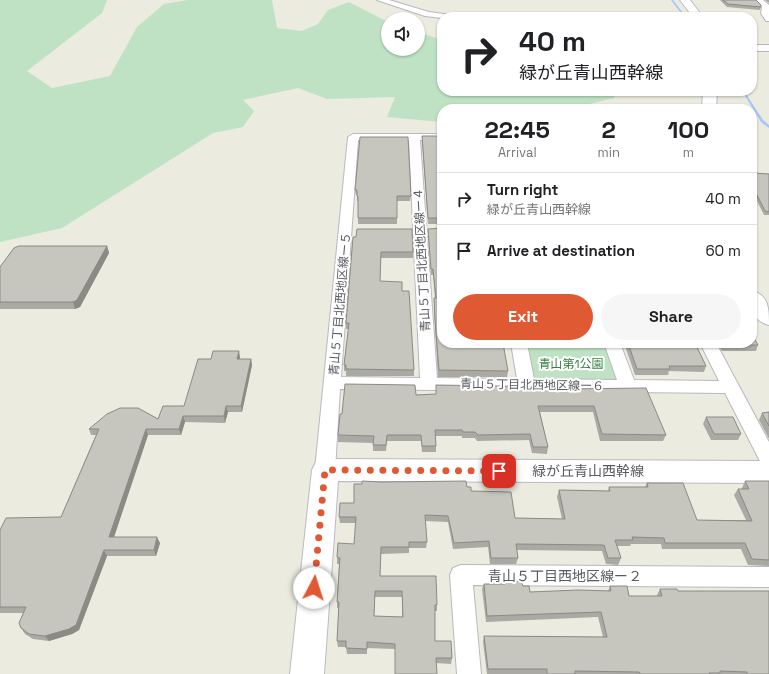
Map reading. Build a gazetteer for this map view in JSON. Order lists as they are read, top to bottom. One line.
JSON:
{"streets":{"street":["青山５丁目北西地区線ー４","青山５丁目北西地区線ー５","青山５丁目北西地区線ー６","緑が丘青山西幹線","青山５丁目西地区線ー２"]},"crossings":[["青山５丁目北西地区線ー４","青山５丁目北西地区線ー５"],["青山５丁目北西地区線ー４","青山５丁目北西地区線ー６"],["青山５丁目北西地区線ー５","青山５丁目北西地区線ー６"],["青山５丁目北西地区線ー５","緑が丘青山西幹線"]],"parks":["青山第1公園"],"page":{"turn":["40 m","緑が丘青山西幹線"],"eta":["22:45","Arrival","2","min","100","m"],"list":[{"name":"Turn right","note":"緑が丘青山西幹線","value":"40 m"},{"name":"Arrive at destination","value":"60 m"}],"buttons":["Exit","Share"]}}
